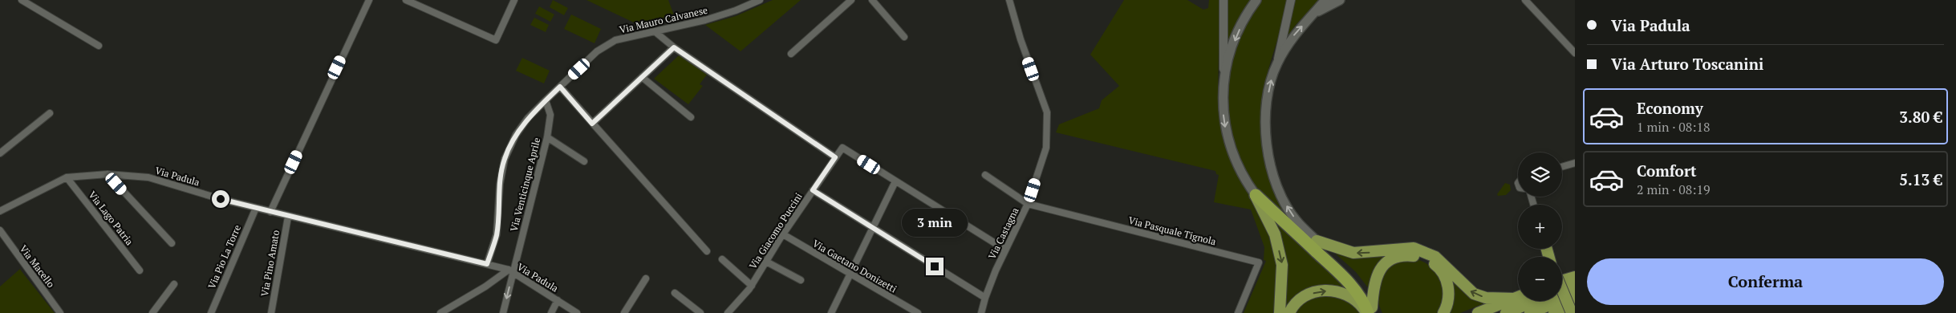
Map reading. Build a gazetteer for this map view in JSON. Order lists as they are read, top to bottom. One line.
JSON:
{"streets":{"street":["Via Mauro Calvanese","Via Padula","Via Venticinque Aprile","Via Lago Patria","Via Giacomo Puccini","Via Pasquale Tignola","Via Castagna","Via Pio La Torre","Via Pino Amato","Via Macello","Via Gaetano Donizetti"]},"crossings":[["Via Mauro Calvanese","Via Padula"],["Via Mauro Calvanese","Via Venticinque Aprile"],["Via Padula","Via Venticinque Aprile"],["Via Padula","Via Lago Patria"],["Via Padula","Via Pio La Torre"],["Via Padula","Via Pino Amato"],["Via Giacomo Puccini","Via Gaetano Donizetti"],["Via Pasquale Tignola","Via Castagna"]],"page":{"banner":["Via Padula","Via Arturo Toscanini"],"list":[{"name":"Economy","note":"1 min · 08:18","value":"3.80 €"},{"name":"Comfort","note":"2 min · 08:19","value":"5.13 €"}],"map_buttons":["+","−"],"bubble":"3 min","buttons":"Conferma"}}
